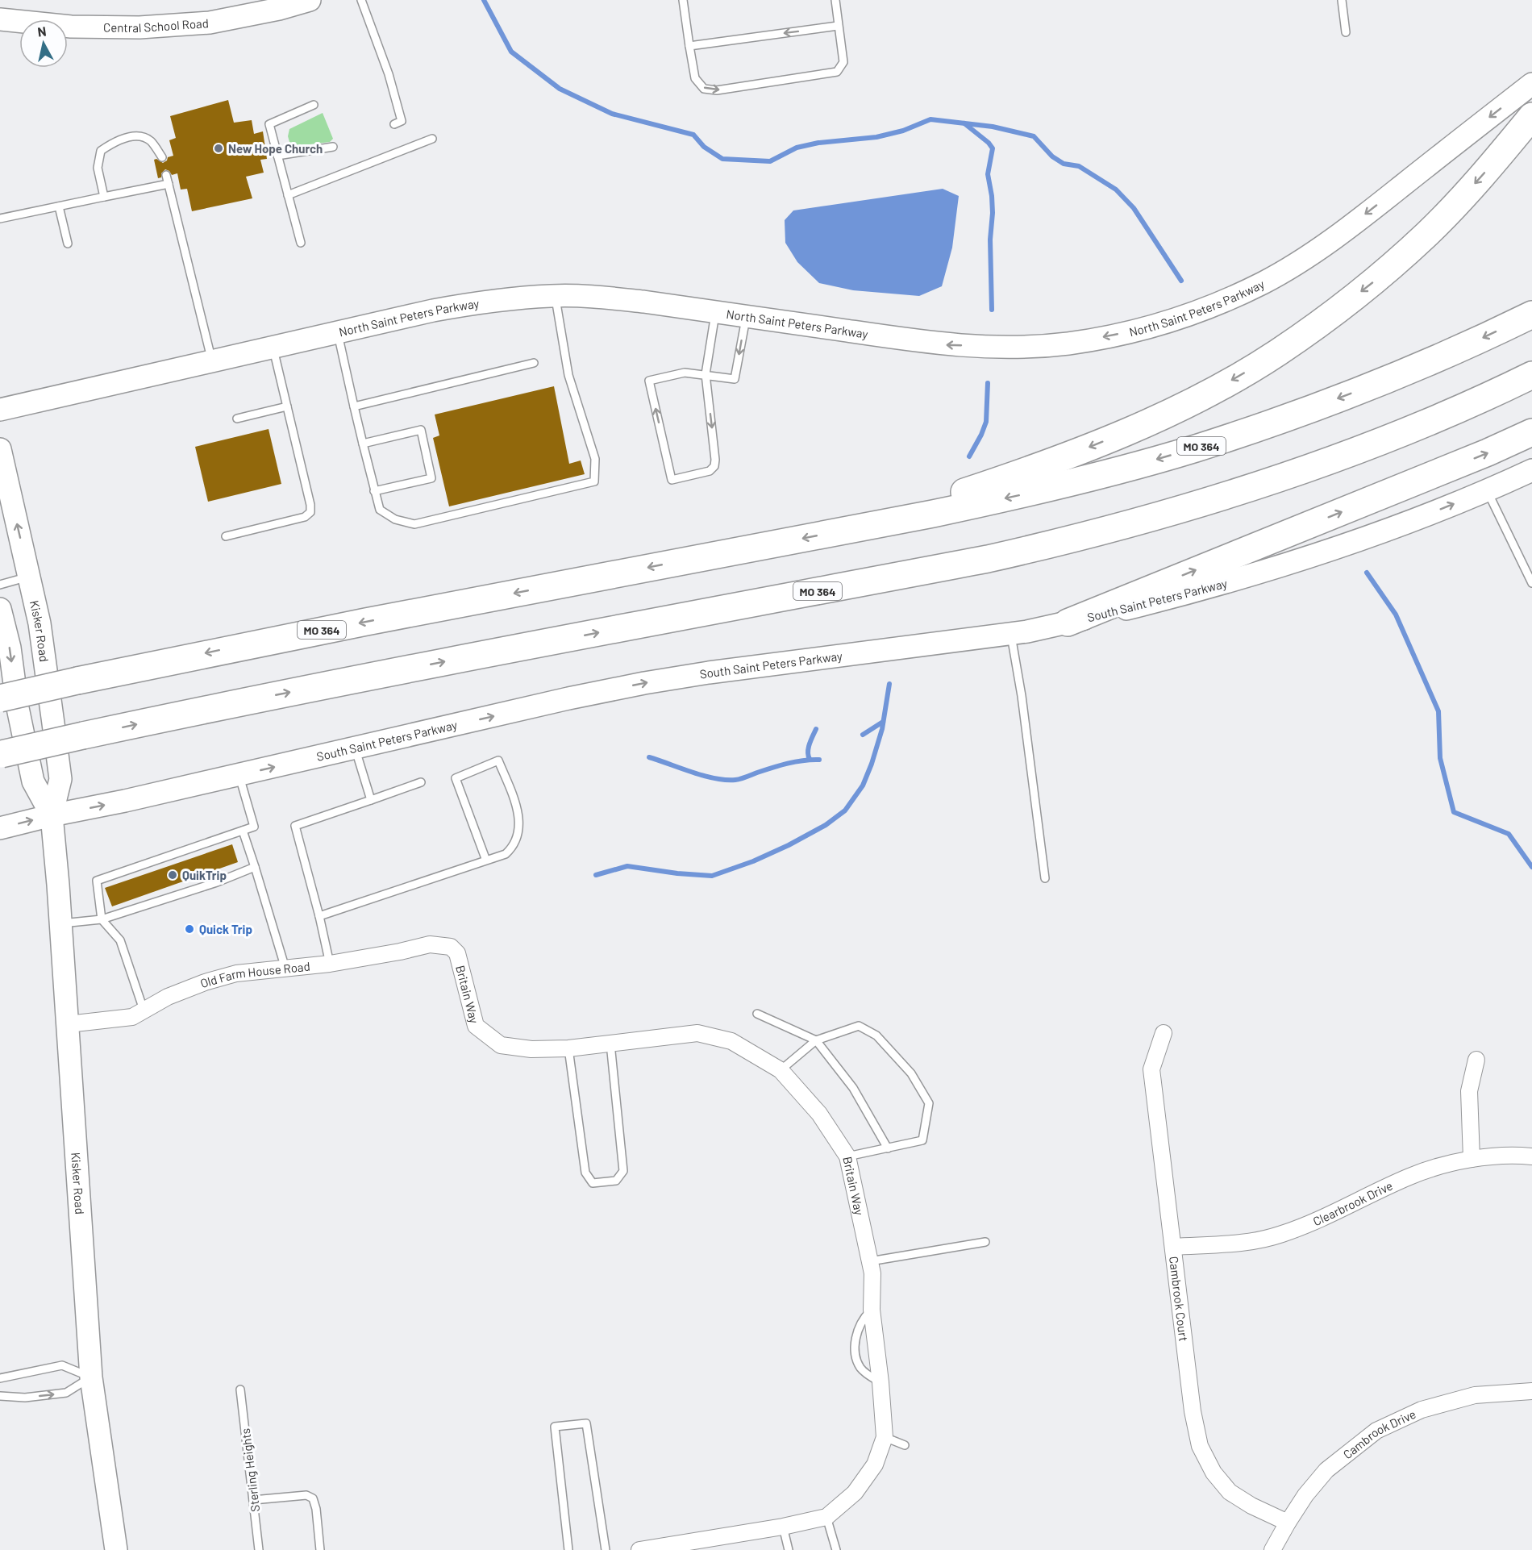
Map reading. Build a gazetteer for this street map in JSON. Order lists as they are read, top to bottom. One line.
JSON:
{"streets":{"highway":["MO 364"],"main road":["Central School Road","North Saint Peters Parkway","South Saint Peters Parkway","Kisker Road"],"street":["Old Farm House Road","Britain Way","Clearbrook Drive","Cambrook Court","Cambrook Drive"],"lane":["Sterling Heights"]},"crossings":[["South Saint Peters Parkway","Kisker Road"],["Kisker Road","Old Farm House Road"],["Old Farm House Road","Britain Way"],["Clearbrook Drive","Cambrook Court"],["Cambrook Court","Cambrook Drive"]],"one_way":["North Saint Peters Parkway","South Saint Peters Parkway"],"places":["New Hope Church","QuikTrip","Quick Trip"],"north":"top"}
